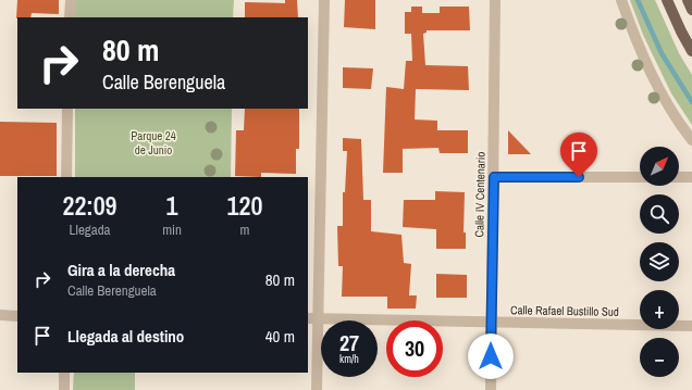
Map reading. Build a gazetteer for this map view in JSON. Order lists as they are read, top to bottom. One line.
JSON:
{"streets":{"street":["Calle IV Centenario","Calle Rafael Bustillo Sud"]},"crossings":[["Calle IV Centenario","Calle Rafael Bustillo Sud"]],"parks":["Parque 24 de Junio"],"north":"top right","page":{"turn":["80 m","Calle Berenguela"],"map_buttons":["+","−"],"eta":["22:09","Llegada","1","min","120","m"],"list":[{"name":"Gira a la derecha","note":"Calle Berenguela","value":"80 m"},{"name":"Llegada al destino","value":"40 m"}],"speed":"27 km/h","limit":"30"}}
